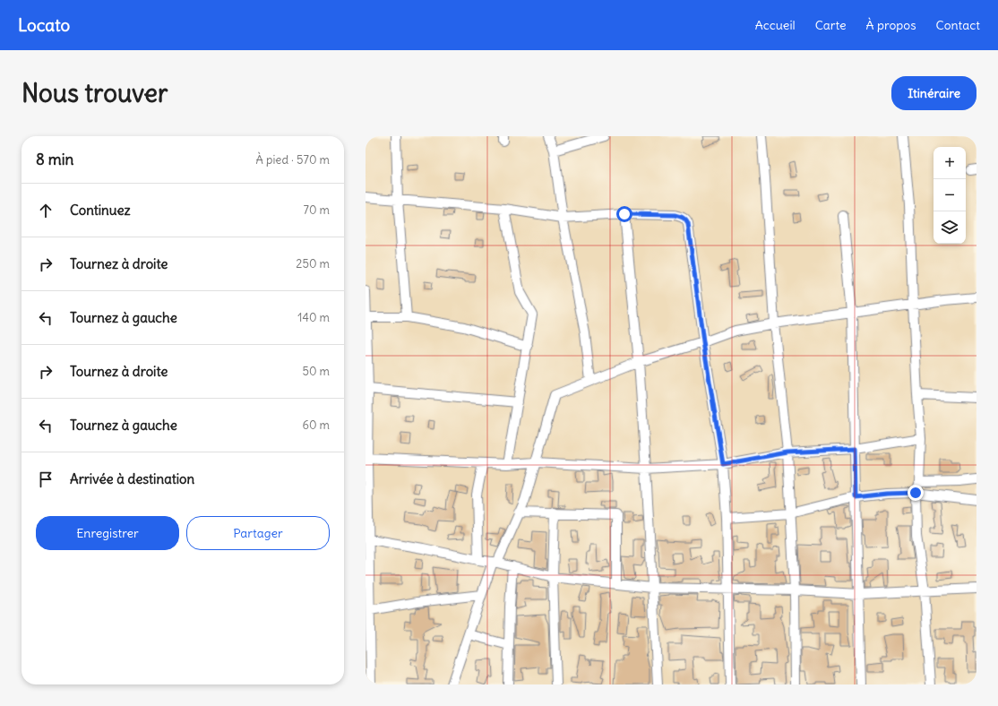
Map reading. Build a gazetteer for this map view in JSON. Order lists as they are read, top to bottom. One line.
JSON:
{"page":{"header":"Locato","nav":["Accueil","Carte","À propos","Contact"],"buttons":["Itinéraire",["Enregistrer","Partager"]],"title":"Nous trouver","heading":["8 min","À pied · 570 m"],"map_buttons":["+","−"],"list":[["Continuez","70 m"],["Tournez à droite","250 m"],["Tournez à gauche","140 m"],["Tournez à droite","50 m"],["Tournez à gauche","60 m"],"Arrivée à destination"]}}
